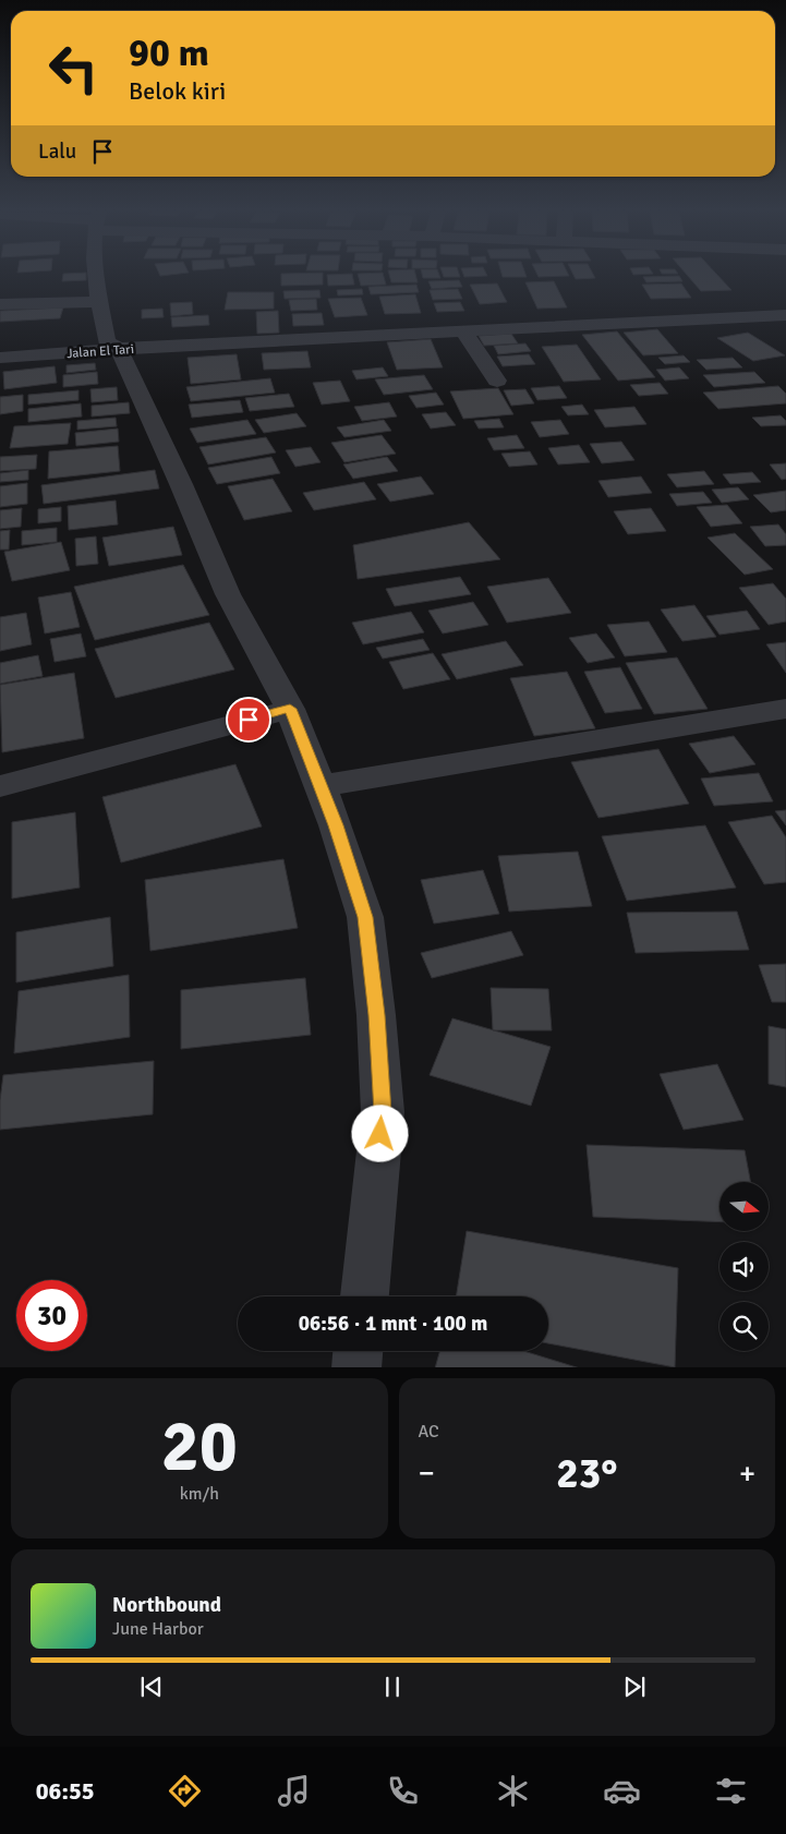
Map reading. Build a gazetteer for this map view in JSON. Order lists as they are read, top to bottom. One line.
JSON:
{"streets":{"street":["Jalan El Tari"]},"north":"right","page":{"turn":["90 m","Belok kiri"],"then":"Lalu","limit":"30","trip":"06:56 · 1 mnt · 100 m","tile":[["20","km/h"],"AC"],"heat":["−","23°","+"],"song":["Northbound","June Harbor"],"tabs":"06:55"}}
